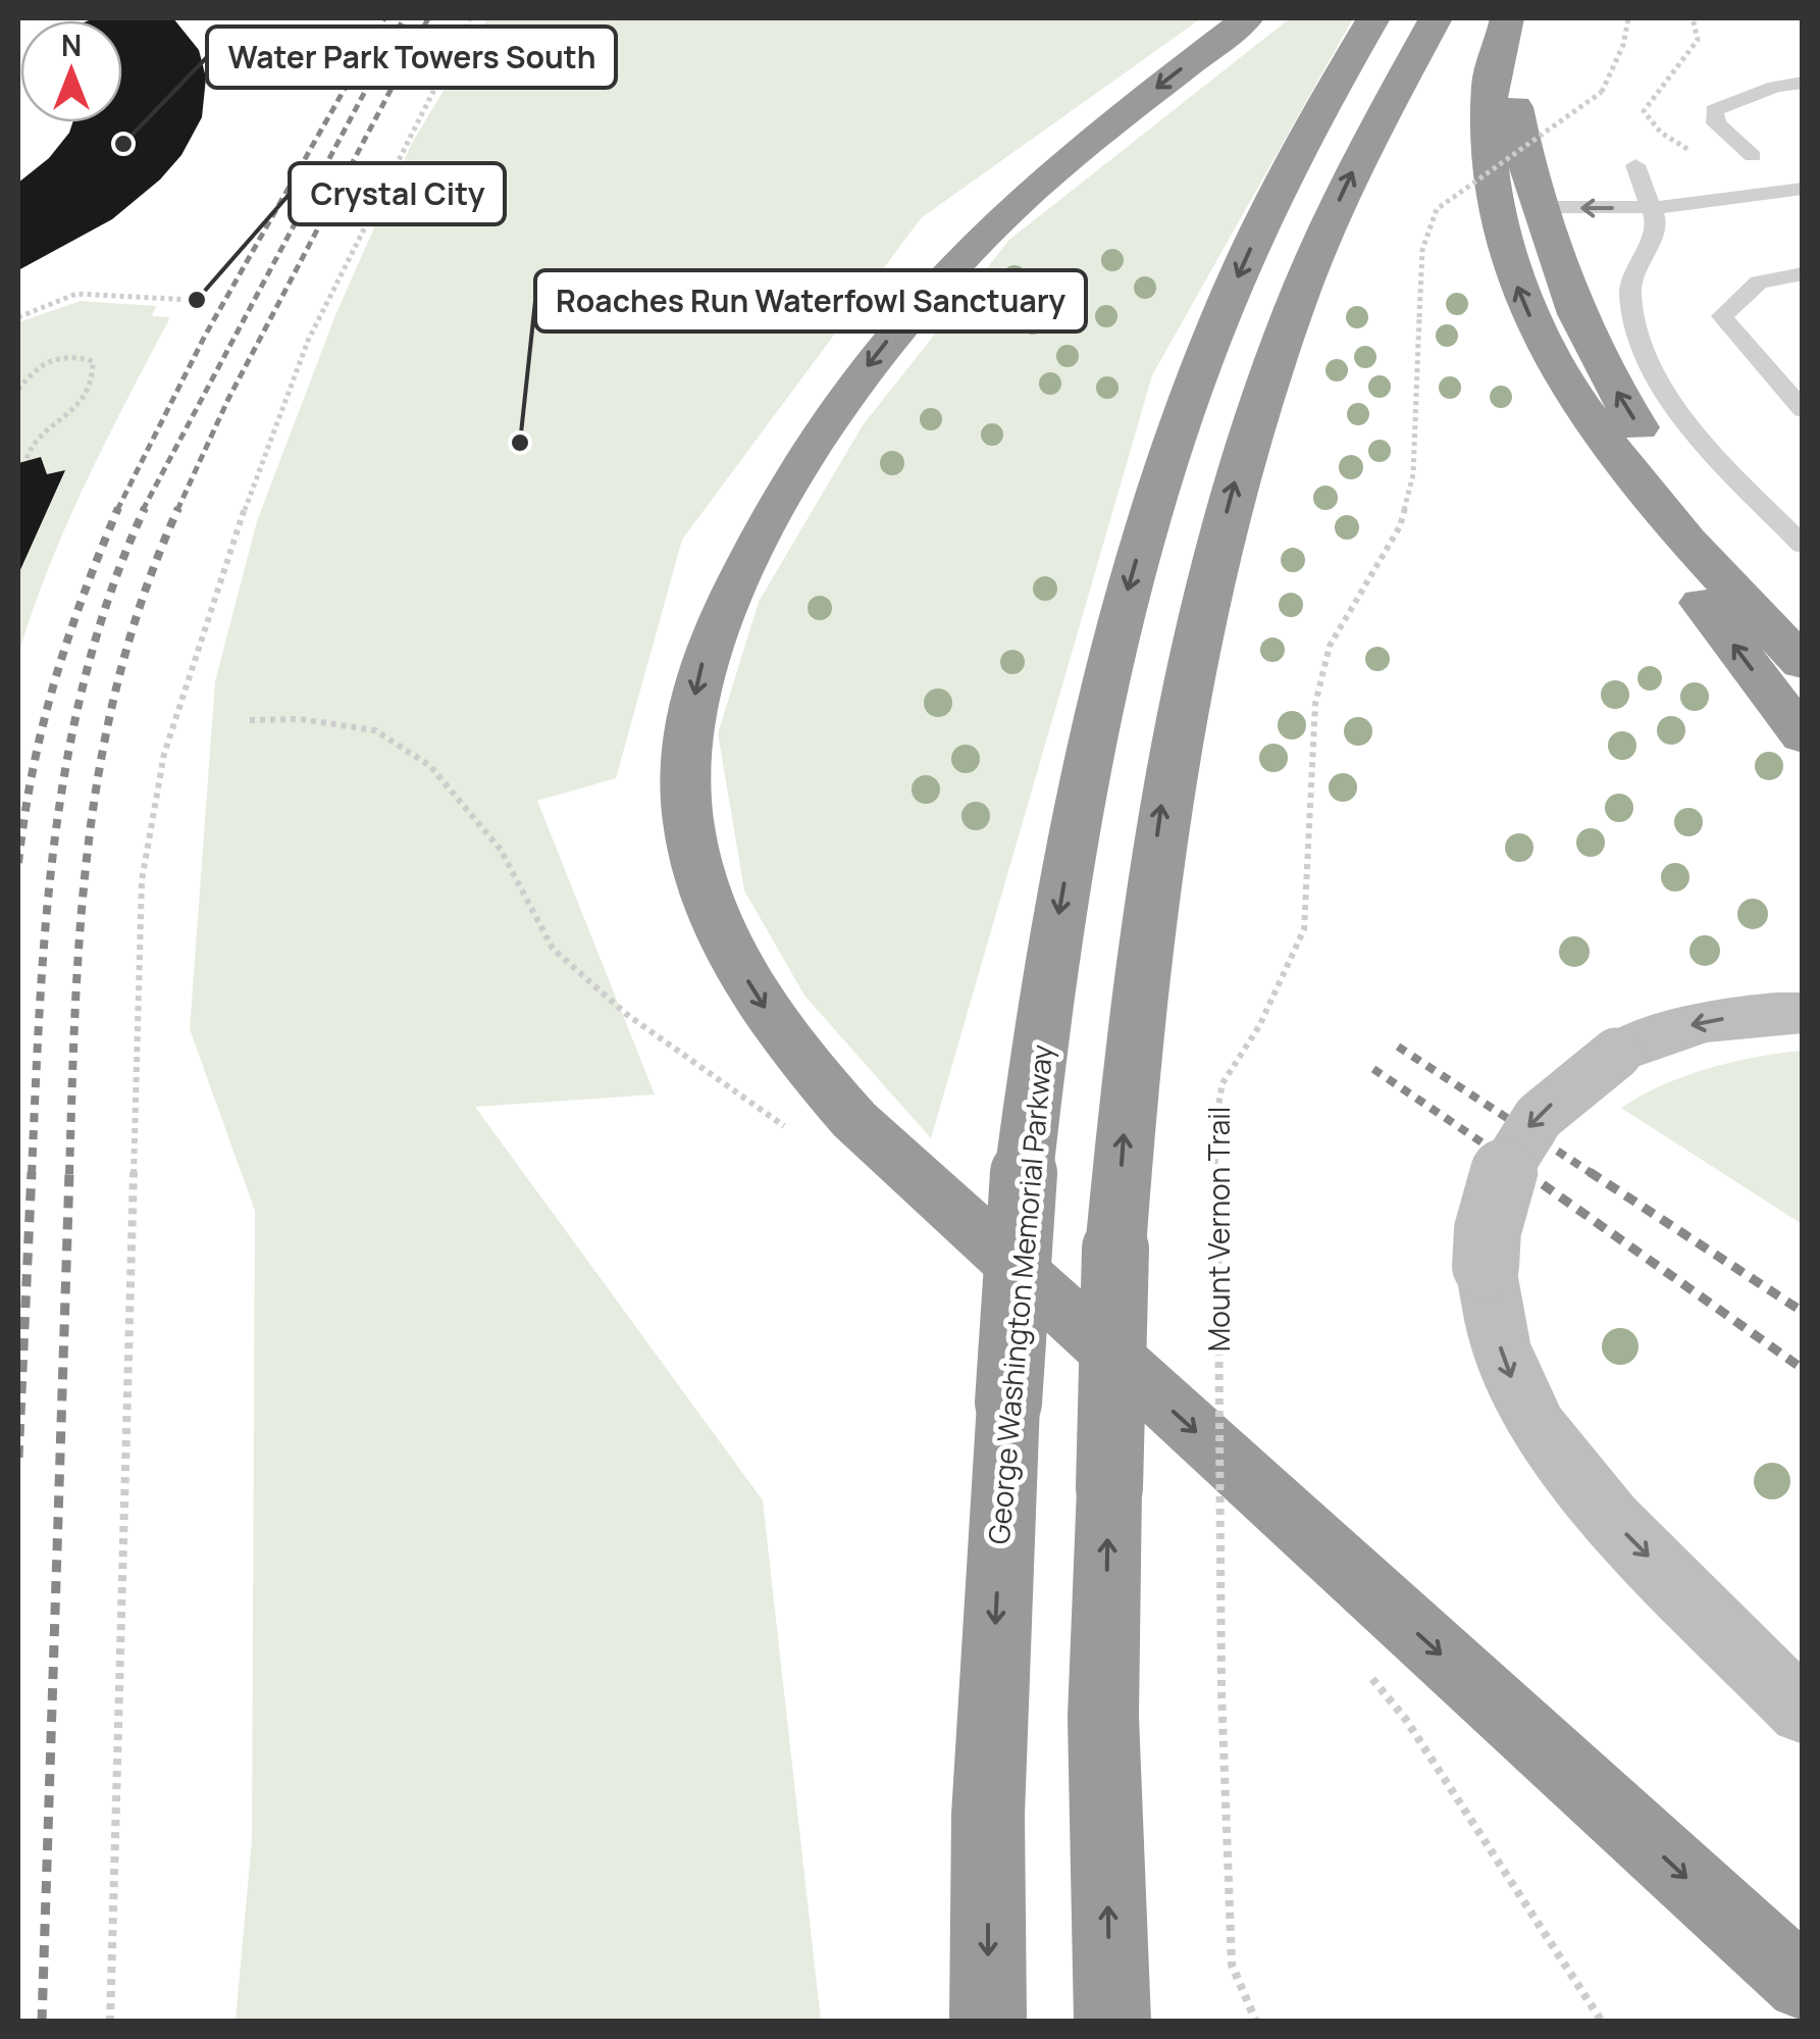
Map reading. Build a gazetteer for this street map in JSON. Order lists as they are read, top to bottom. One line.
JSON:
{"streets":{"highway":["George Washington Memorial Parkway"],"path":["Mount Vernon Trail"]},"places":["Water Park Towers South","Crystal City","Roaches Run Waterfowl Sanctuary"],"north":"top"}
